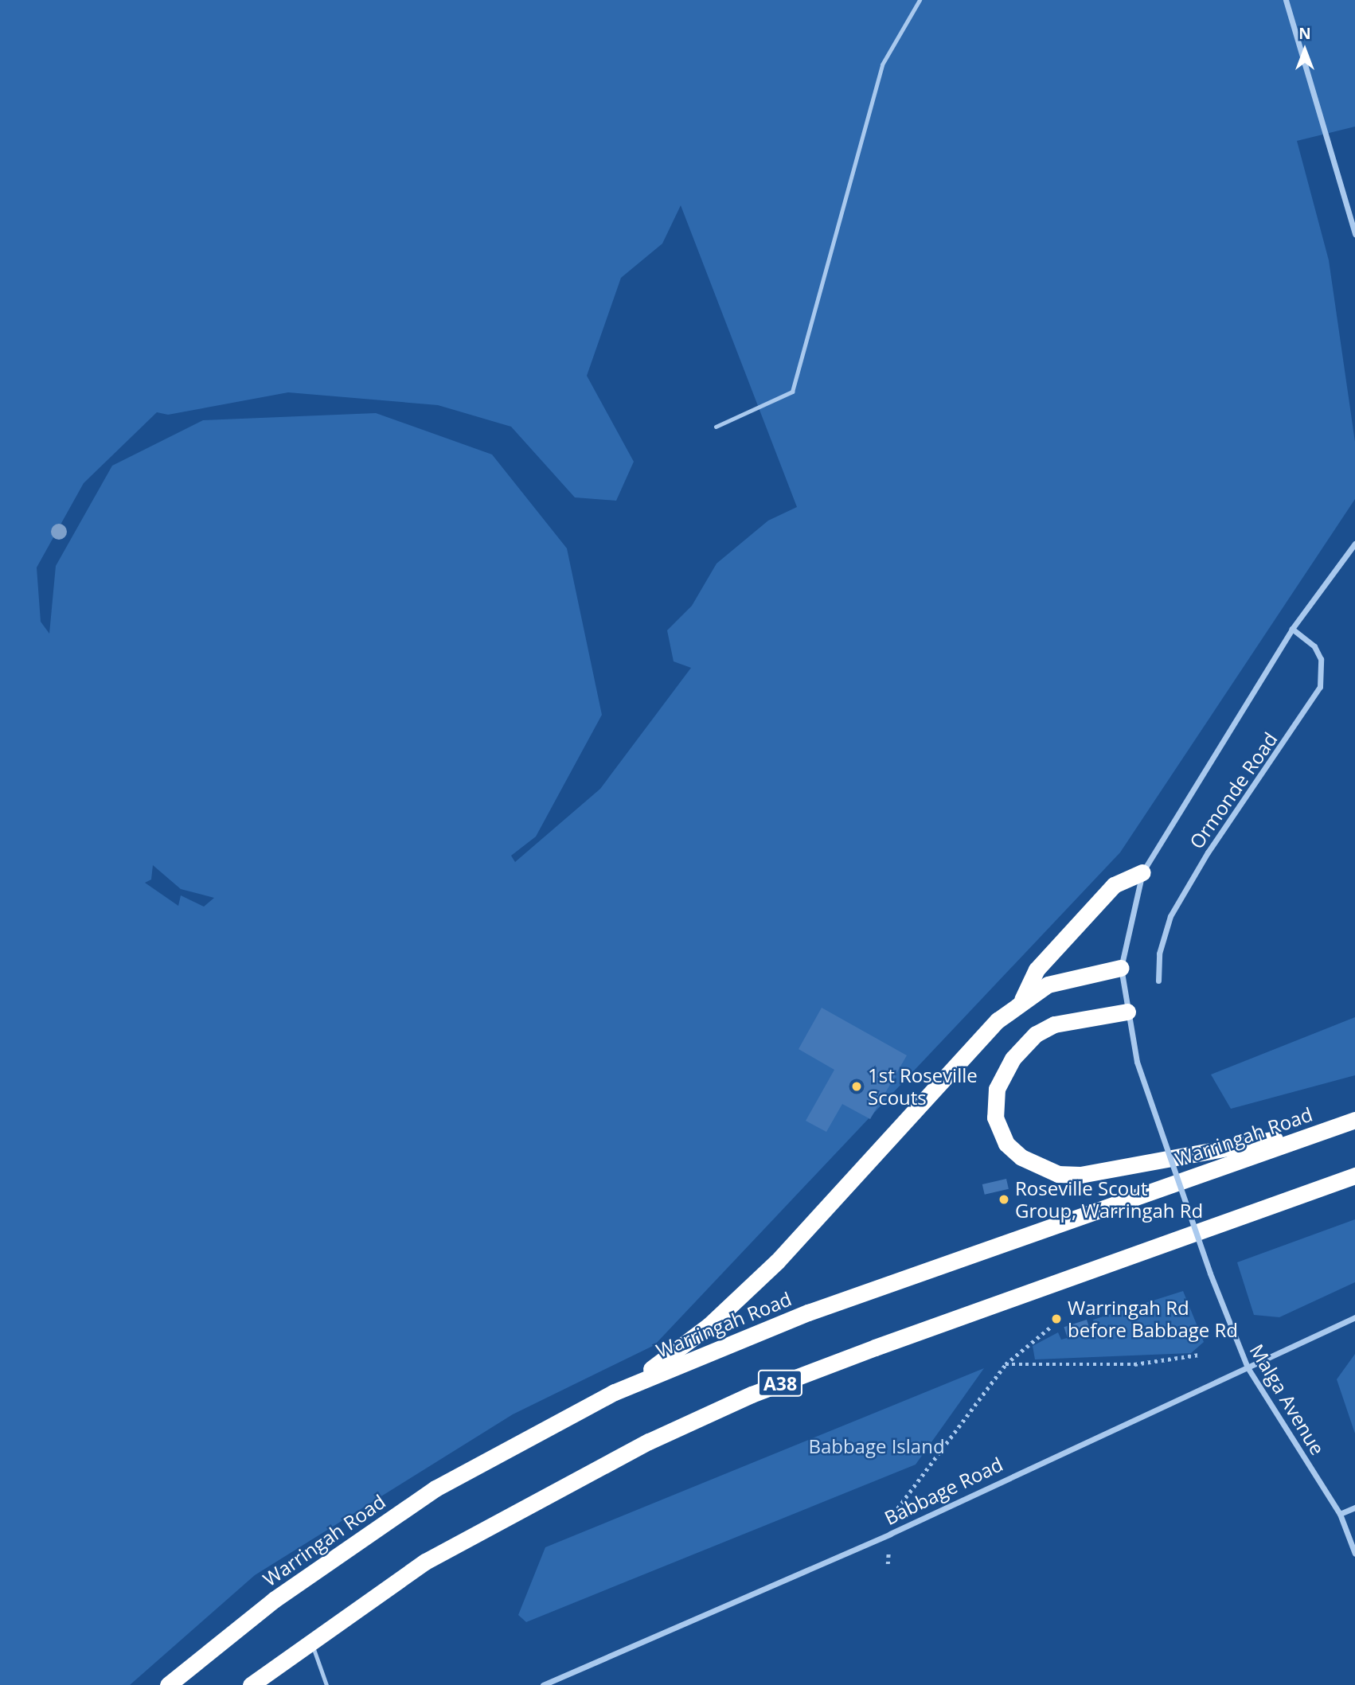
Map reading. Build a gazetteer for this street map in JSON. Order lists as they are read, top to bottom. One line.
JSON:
{"streets":{"highway":["Warringah Road","A38"],"street":["Ormonde Road","Malga Avenue","Babbage Road"]},"crossings":[["Ormonde Road","Malga Avenue"],["Malga Avenue","Babbage Road"]],"parks":["Babbage Island"],"places":["1st Roseville Scouts","Roseville Scout Group, Warringah Rd","Warringah Rd before Babbage Rd"],"north":"top"}
